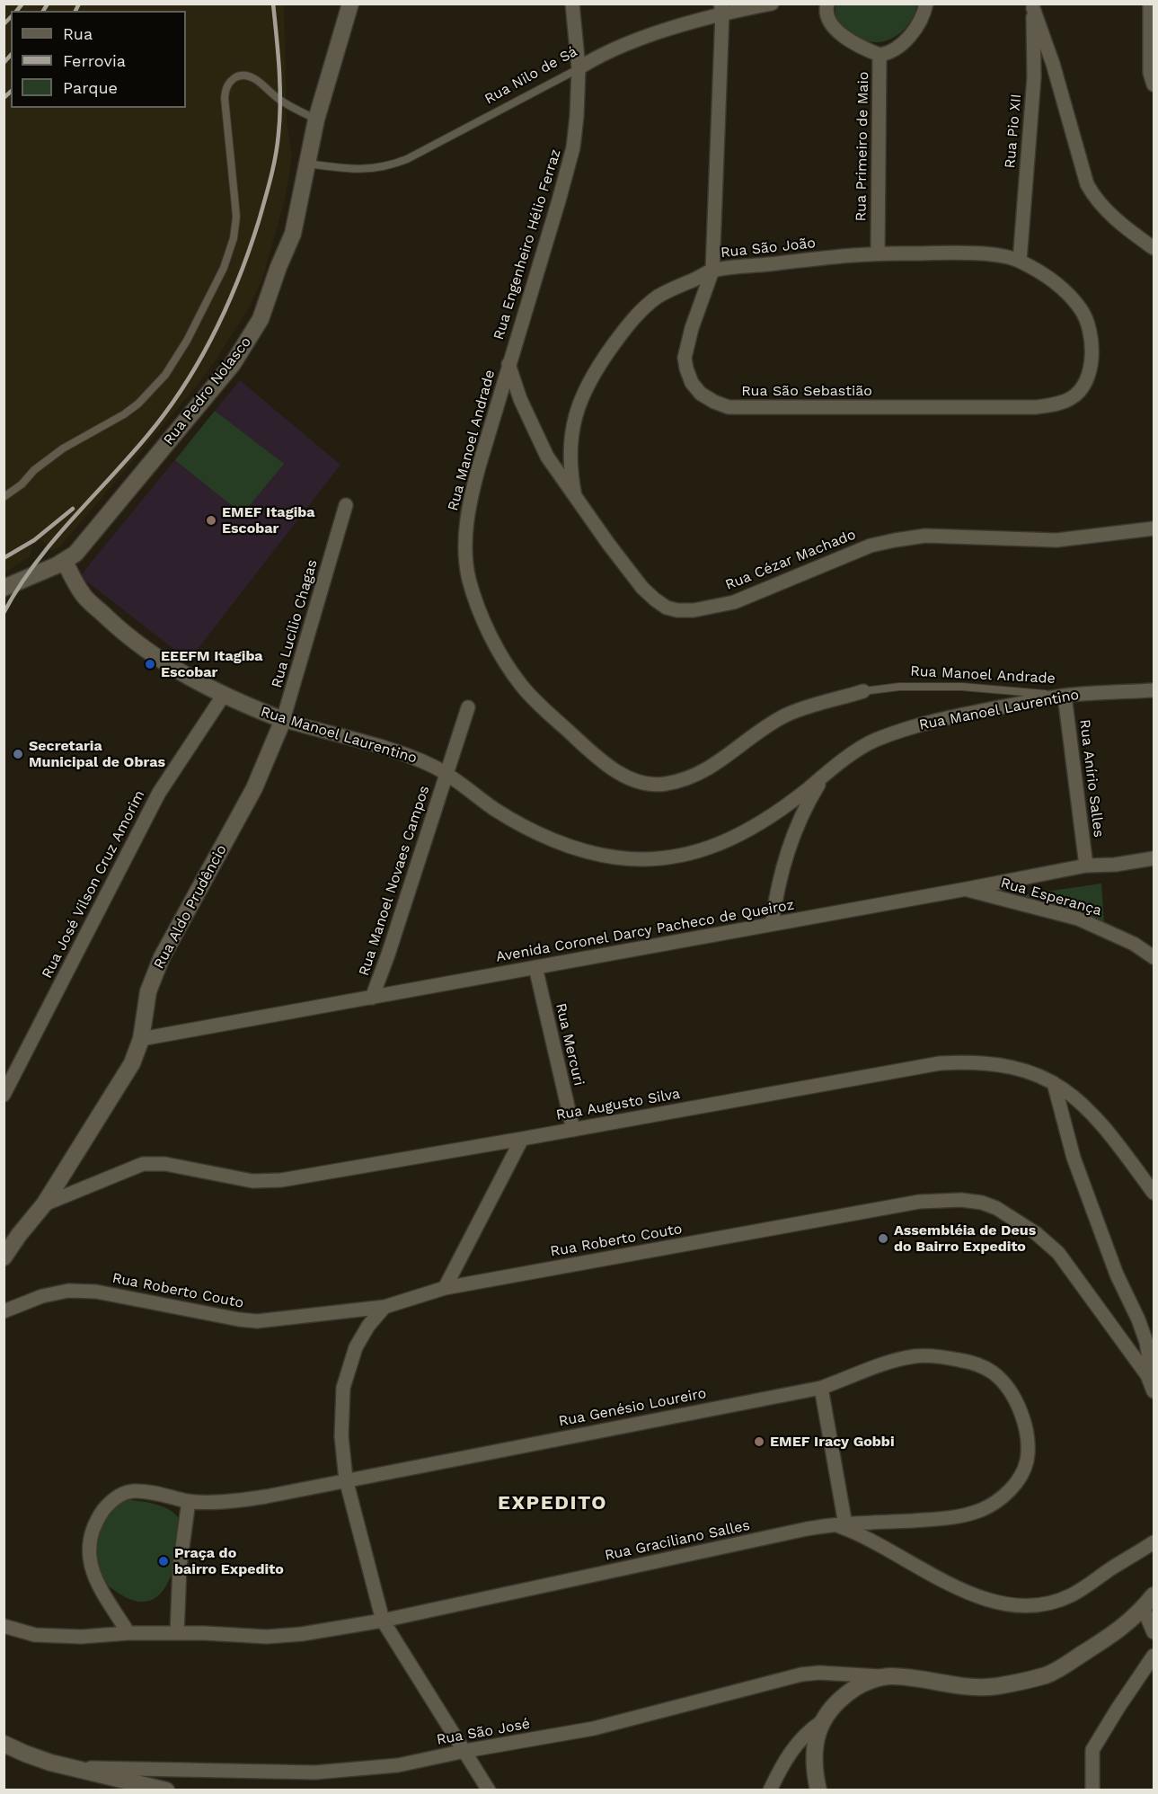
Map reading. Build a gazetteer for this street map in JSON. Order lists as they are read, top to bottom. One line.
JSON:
{"streets":{"street":["Rua Nilo de Sá","Rua Pio XII","Rua Primeiro de Maio","Rua Engenheiro Hélio Ferraz","Rua São João","Rua Pedro Nolasco","Rua São Sebastião","Rua Manoel Andrade","Rua Cézar Machado","Rua Lucílio Chagas","Rua Manoel Laurentino","Rua Anírio Salles","Rua Manoel Novaes Campos","Rua José Vilson Cruz Amorim","Rua Esperança","Rua Aldo Prudêncio","Avenida Coronel Darcy Pacheco de Queiroz","Rua Mercuri","Rua Augusto Silva","Rua Roberto Couto","Rua Genésio Loureiro","Rua Graciliano Salles","Rua São José"]},"crossings":[["Rua Nilo de Sá","Rua Engenheiro Hélio Ferraz"],["Rua Nilo de Sá","Rua Pedro Nolasco"],["Rua Nilo de Sá","Rua São Sebastião"],["Rua Pio XII","Rua São João"],["Rua Pio XII","Rua São Sebastião"],["Rua Primeiro de Maio","Rua São João"],["Rua Engenheiro Hélio Ferraz","Rua Manoel Andrade"],["Rua Engenheiro Hélio Ferraz","Rua Cézar Machado"],["Rua São João","Rua São Sebastião"],["Rua São João","Rua Cézar Machado"],["Rua Pedro Nolasco","Rua Manoel Laurentino"],["Rua Manoel Andrade","Rua Cézar Machado"],["Rua Manoel Andrade","Rua Manoel Laurentino"],["Rua Manoel Andrade","Rua Anírio Salles"],["Rua Lucílio Chagas","Rua Manoel Laurentino"],["Rua Lucílio Chagas","Rua Aldo Prudêncio"],["Rua Manoel Laurentino","Rua Anírio Salles"],["Rua Manoel Laurentino","Rua Manoel Novaes Campos"],["Rua Manoel Laurentino","Rua José Vilson Cruz Amorim"],["Rua Manoel Laurentino","Rua Aldo Prudêncio"],["Rua Anírio Salles","Avenida Coronel Darcy Pacheco de Queiroz"],["Rua Manoel Novaes Campos","Avenida Coronel Darcy Pacheco de Queiroz"],["Rua Esperança","Avenida Coronel Darcy Pacheco de Queiroz"],["Rua Aldo Prudêncio","Avenida Coronel Darcy Pacheco de Queiroz"],["Rua Aldo Prudêncio","Rua Augusto Silva"],["Avenida Coronel Darcy Pacheco de Queiroz","Rua Mercuri"],["Rua Mercuri","Rua Augusto Silva"],["Rua Genésio Loureiro","Rua Graciliano Salles"]],"districts":["EXPEDITO"],"places":["EMEF Itagiba Escobar","EEEFM Itagiba Escobar","Secretaria Municipal de Obras","Assembléia de Deus do Bairro Expedito","EMEF Iracy Gobbi","Praça do bairro Expedito"],"legend":["Rua","Ferrovia","Parque"]}
